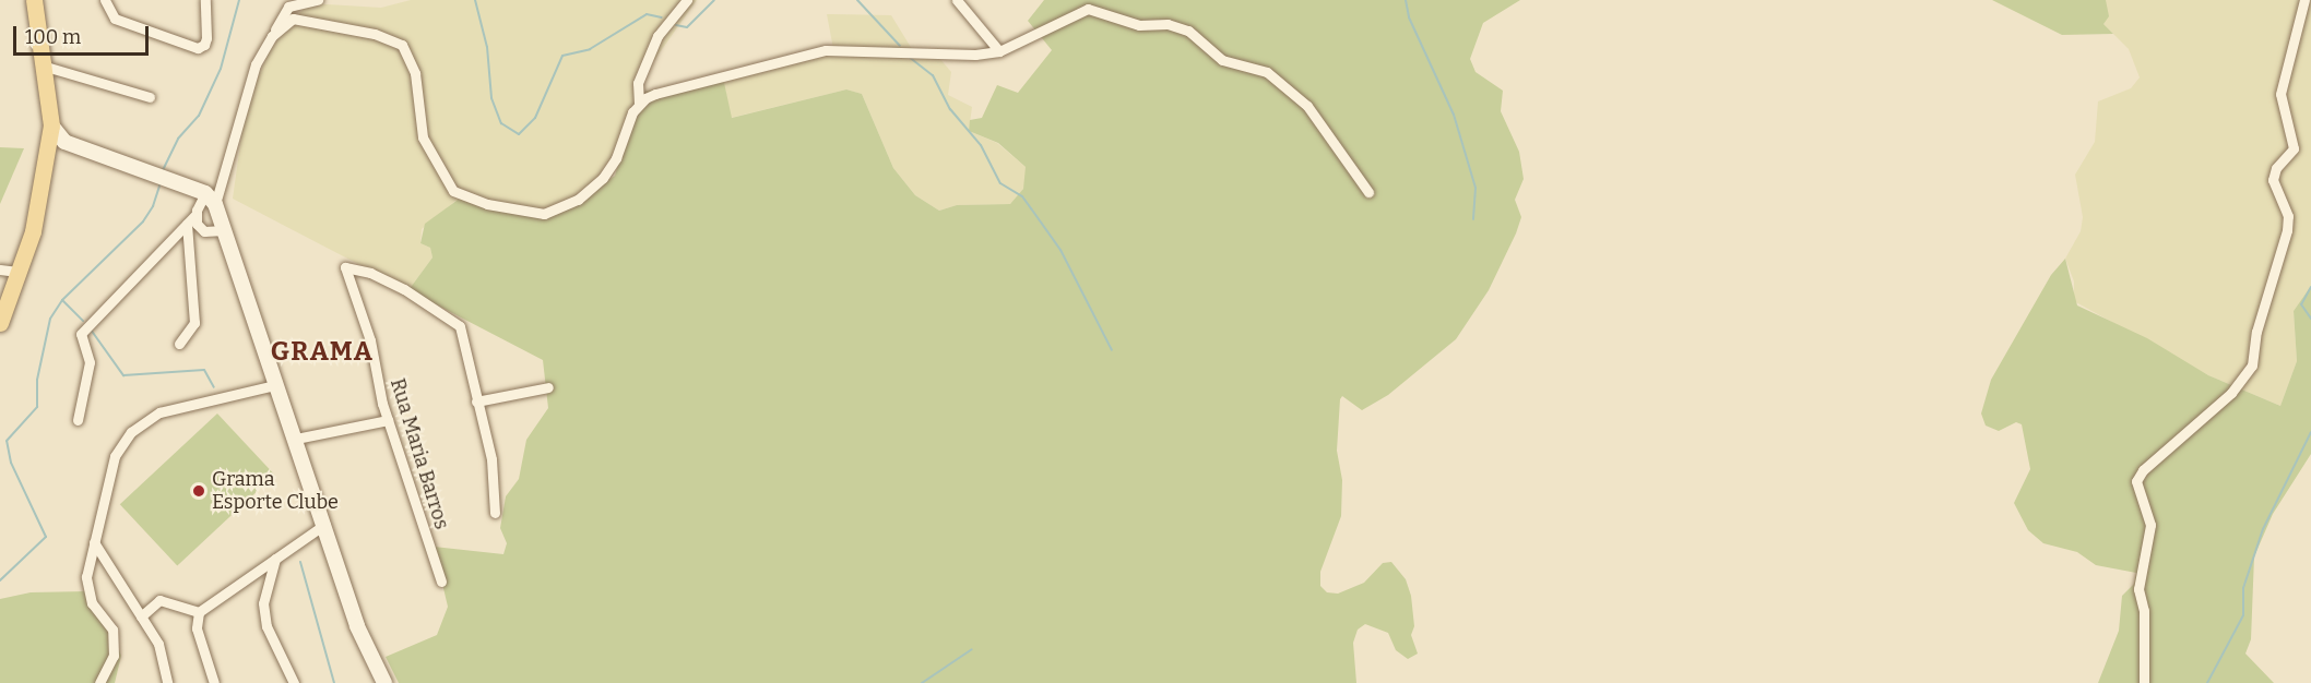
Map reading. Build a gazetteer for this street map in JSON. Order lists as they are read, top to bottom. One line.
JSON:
{"streets":{"street":["Rua Maria Barros"]},"districts":["GRAMA"],"places":["Grama Esporte Clube"],"scale_bar":"100 m"}
